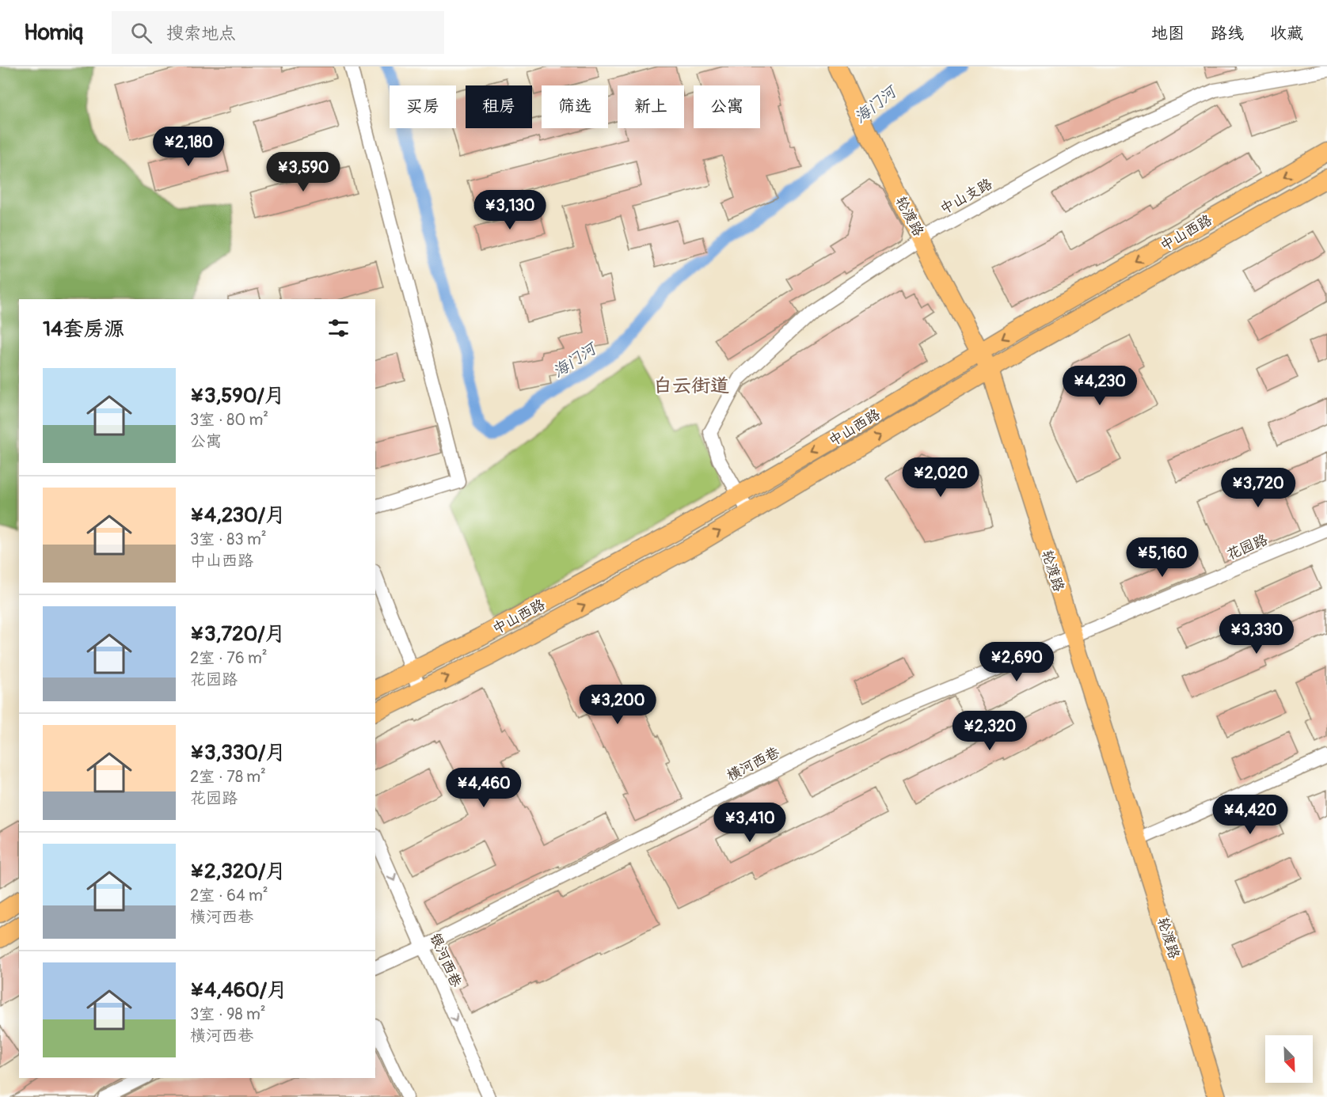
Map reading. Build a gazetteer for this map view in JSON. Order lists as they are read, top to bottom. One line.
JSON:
{"streets":{"main road":["轮渡路","中山西路"],"street":["中山支路","花园路","横河西巷","银河西巷"]},"crossings":[["中山支路","轮渡路"],["中山支路","中山西路"],["轮渡路","中山西路"],["轮渡路","花园路"],["轮渡路","横河西巷"],["花园路","横河西巷"],["横河西巷","银河西巷"]],"one_way":["银河西巷"],"districts":["白云街道"],"water":["海门河"],"north":"bottom right","page":{"header":"Homiq","search":"搜索地点","nav":["地图","路线","收藏"],"chip":["买房","租房","筛选","新上","公寓"],"price":["¥2,180","¥3,590","¥3,130","¥4,230","¥2,020","¥3,720","¥5,160","¥3,330","¥2,690","¥3,200","¥2,320","¥4,460","¥4,420","¥3,410"],"heading":"14套房源","list":[{"name":"¥3,590/月","note":"3室 · 80 m² · 公寓"},{"name":"¥4,230/月","note":"3室 · 83 m² · 中山西路"},{"name":"¥3,720/月","note":"2室 · 76 m² · 花园路"},{"name":"¥3,330/月","note":"2室 · 78 m² · 花园路"},{"name":"¥2,320/月","note":"2室 · 64 m² · 横河西巷"},{"name":"¥4,460/月","note":"3室 · 98 m² · 横河西巷"}]}}
